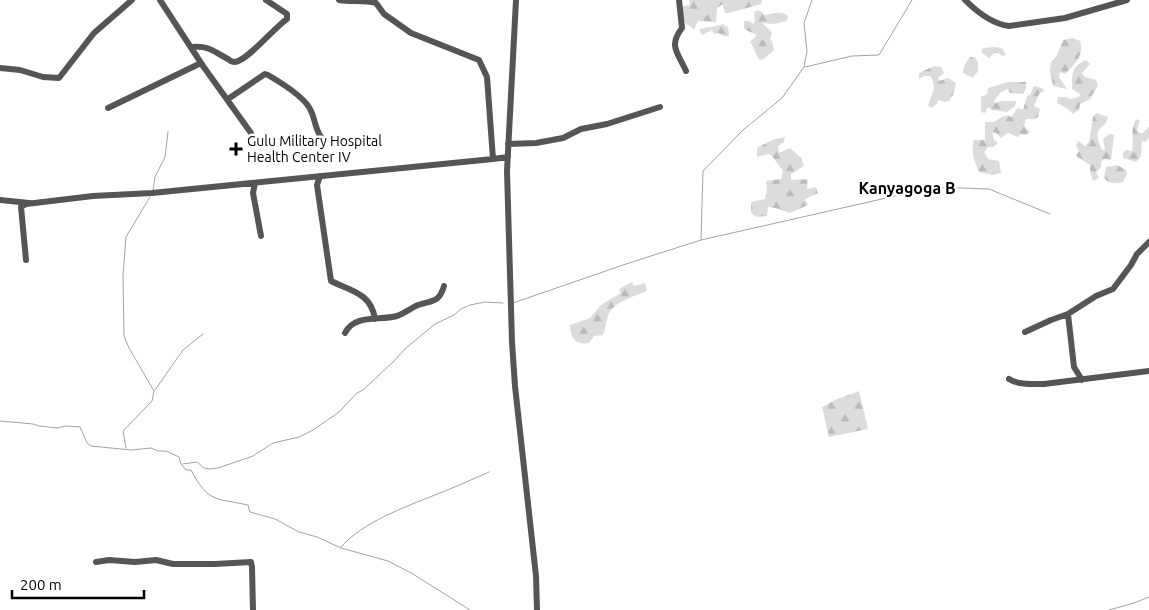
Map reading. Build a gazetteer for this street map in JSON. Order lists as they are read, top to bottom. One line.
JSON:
{"districts":["Kanyagoga B"],"places":{"health":["Gulu Military Hospital Health Center IV"]},"scale_bar":"200 m"}
